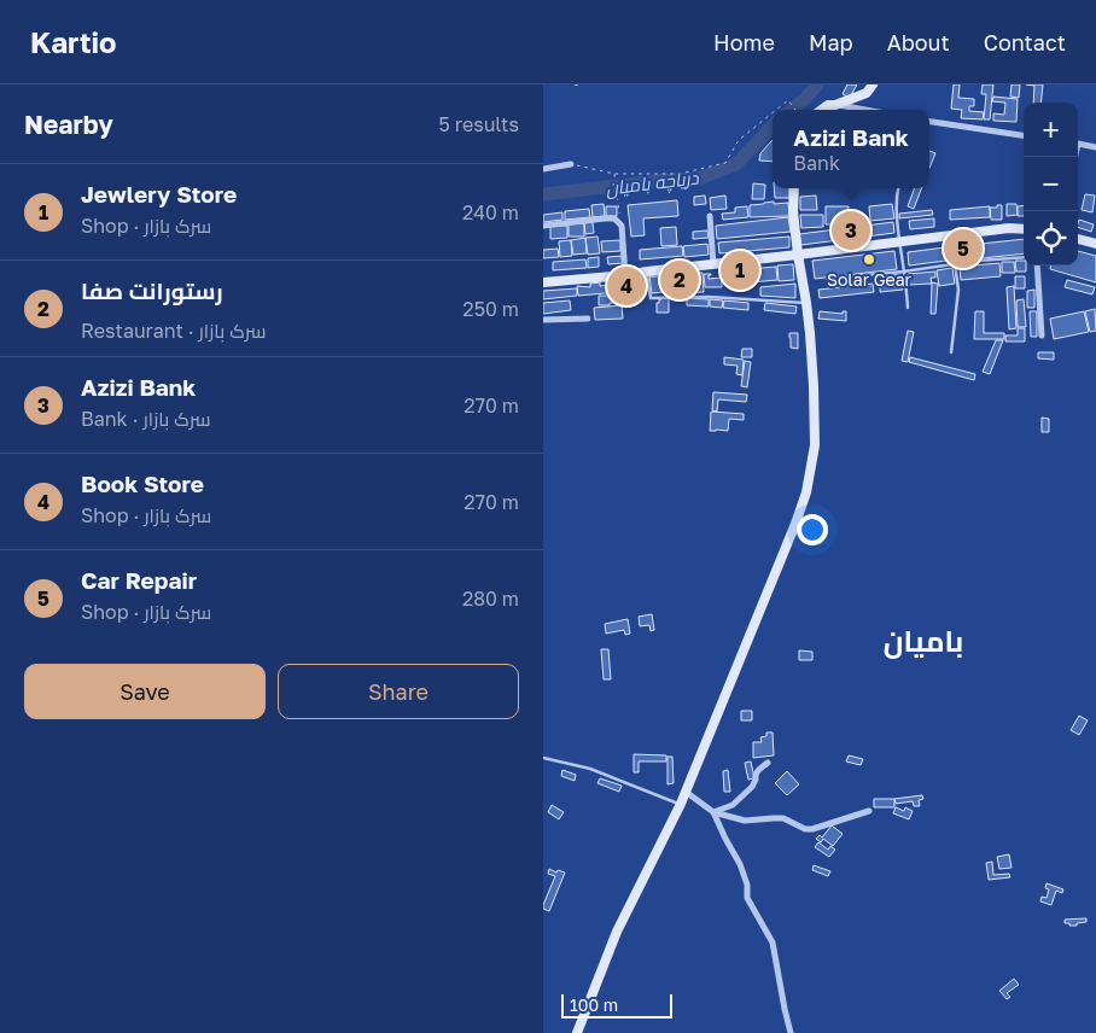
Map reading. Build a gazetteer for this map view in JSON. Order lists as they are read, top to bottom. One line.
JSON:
{"districts":["بامیان"],"water":["دریاچه بامیان"],"places":["Solar Gear"],"scale_bar":"100 m","page":{"header":"Kartio","nav":["Home","Map","About","Contact"],"heading":["Nearby","5 results"],"map_buttons":["+","−"],"popup":["Azizi Bank","Bank"],"list":[{"mark":"1","name":"Jewlery Store","note":"Shop · سرک بازار","value":"240 m"},{"mark":"2","name":"رستورانت صفا","note":"Restaurant · سرک بازار","value":"250 m"},{"mark":"3","name":"Azizi Bank","note":"Bank · سرک بازار","value":"270 m"},{"mark":"4","name":"Book Store","note":"Shop · سرک بازار","value":"270 m"},{"mark":"5","name":"Car Repair","note":"Shop · سرک بازار","value":"280 m"}],"pins":["3","5","1","2","4"],"buttons":["Save","Share"],"scale":"100 m"}}
